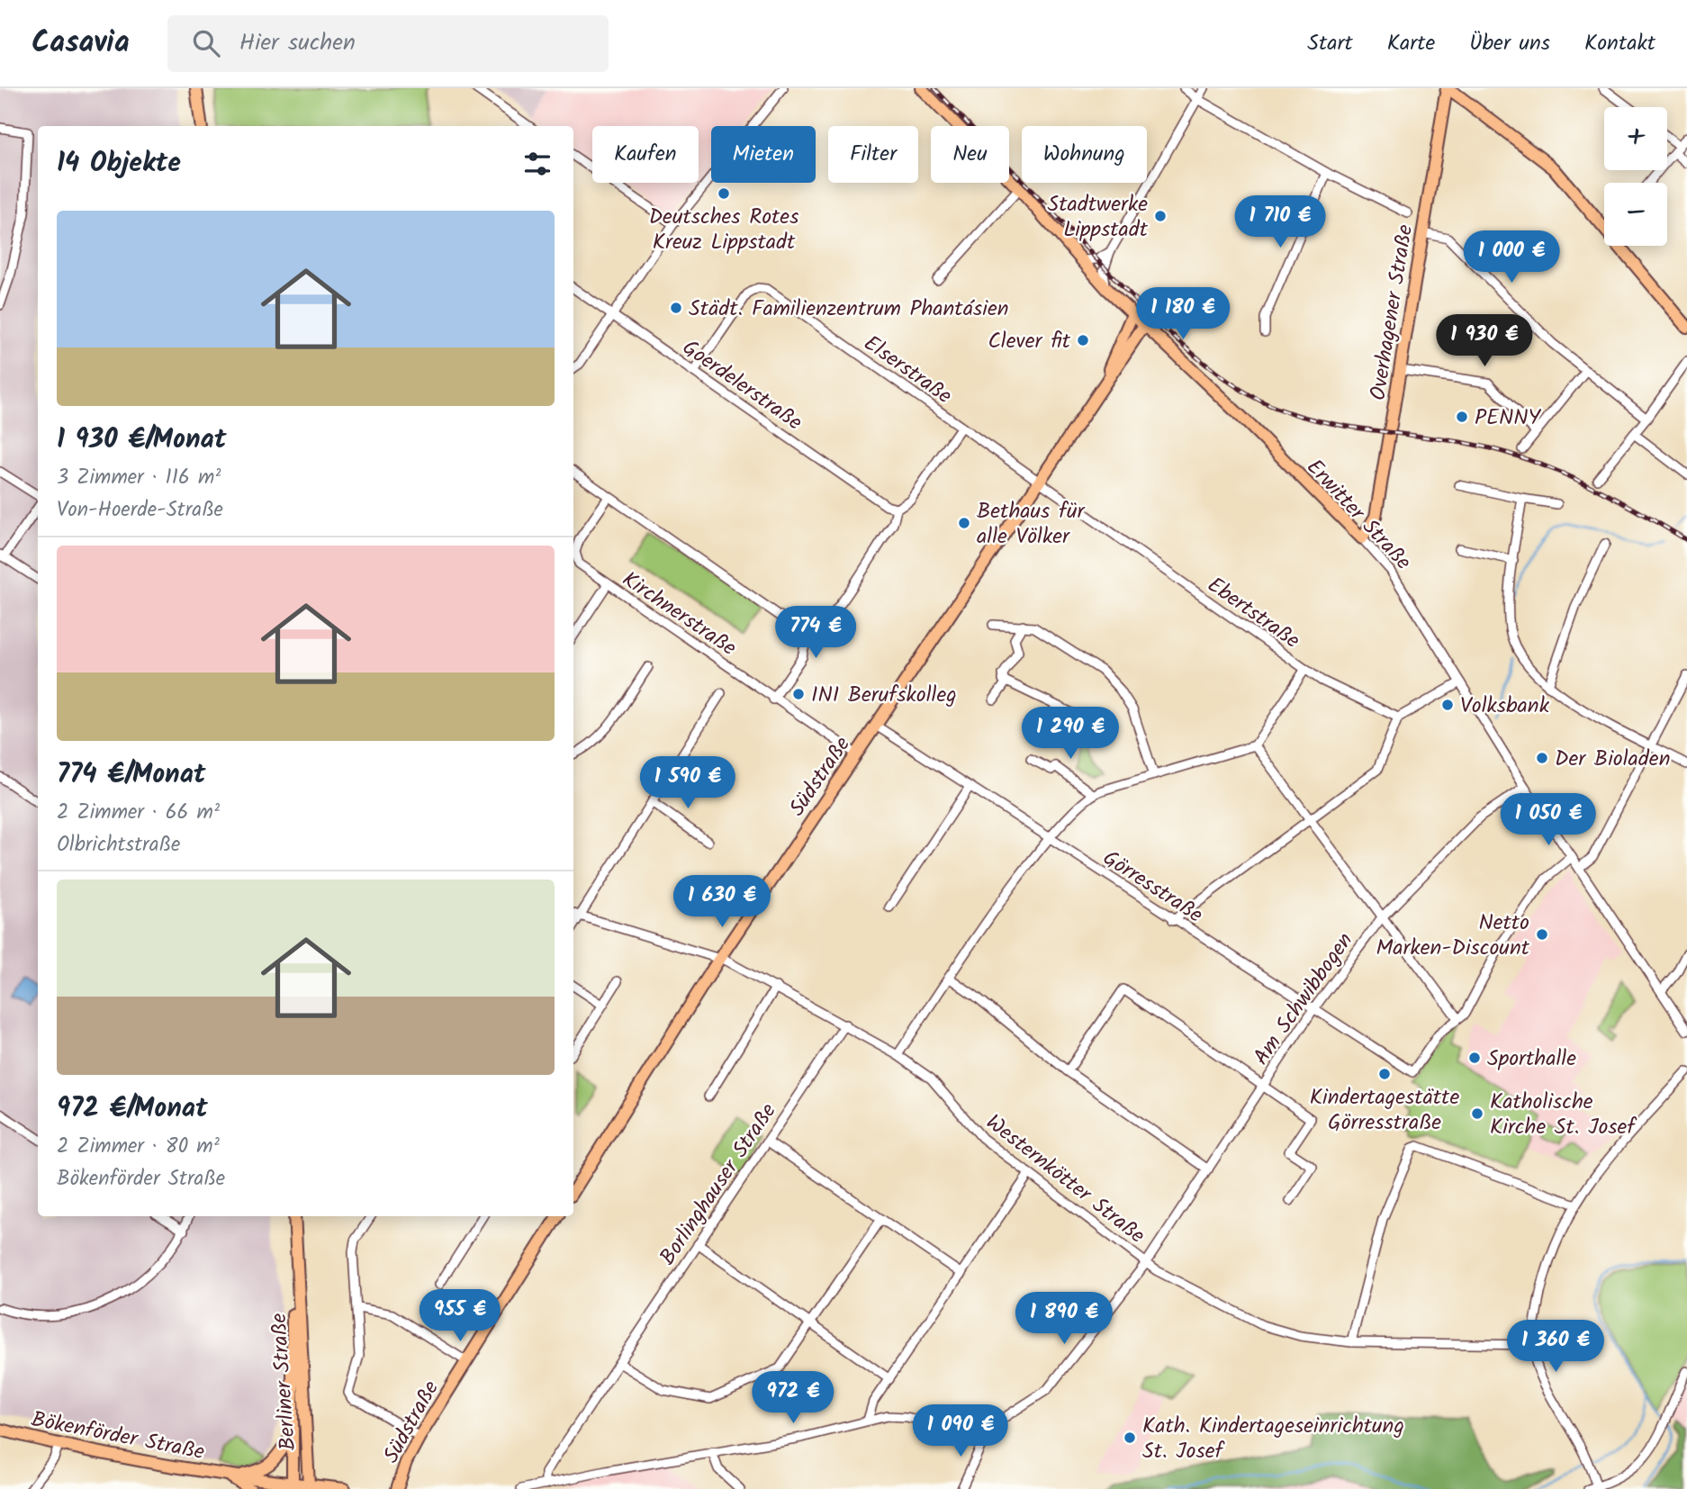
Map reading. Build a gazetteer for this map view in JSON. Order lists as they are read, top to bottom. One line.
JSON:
{"streets":{"main road":["Overhagener Straße","Erwitter Straße","Südstraße","Berliner Straße","Bökenförder Straße"],"street":["Elserstraße","Goerdelerstraße","Ebertstraße","Kirchnerstraße","Görresstraße","Am Schwibbogen","Westernkötter Straße","Borlinghauser Straße"]},"crossings":[["Overhagener Straße","Erwitter Straße"],["Elserstraße","Goerdelerstraße"],["Elserstraße","Ebertstraße"],["Elserstraße","Südstraße"],["Erwitter Straße","Südstraße"],["Erwitter Straße","Am Schwibbogen"],["Ebertstraße","Südstraße"],["Kirchnerstraße","Südstraße"],["Südstraße","Görresstraße"],["Südstraße","Westernkötter Straße"],["Görresstraße","Am Schwibbogen"],["Am Schwibbogen","Westernkötter Straße"],["Westernkötter Straße","Borlinghauser Straße"],["Berliner Straße","Bökenförder Straße"]],"places":["Deutsches Rotes Kreuz Lippstadt","Stadtwerke Lippstadt","Städt. Familienzentrum Phantásien","Clever fit","PENNY","Bethaus für alle Völker","INI Berufskolleg","Volksbank","Der Bioladen","Netto Marken-Discount","Sporthalle","Kindertagestätte Görresstraße","Katholische Kirche St. Josef","Kath. Kindertageseinrichtung St. Josef"],"page":{"header":"Casavia","search":"Hier suchen","nav":["Start","Karte","Über uns","Kontakt"],"map_buttons":["+","−"],"chip":["Kaufen","Mieten","Filter","Neu","Wohnung"],"heading":"14 Objekte","price":["1 710 €","1 000 €","1 180 €","1 930 €","774 €","1 290 €","1 590 €","1 050 €","1 630 €","955 €","1 890 €","1 360 €","972 €","1 090 €"],"list":[{"name":"1 930 €/Monat","note":"3 Zimmer · 116 m² · Von-Hoerde-Straße"},{"name":"774 €/Monat","note":"2 Zimmer · 66 m² · Olbrichtstraße"},{"name":"972 €/Monat","note":"2 Zimmer · 80 m² · Bökenförder Straße"}]}}
